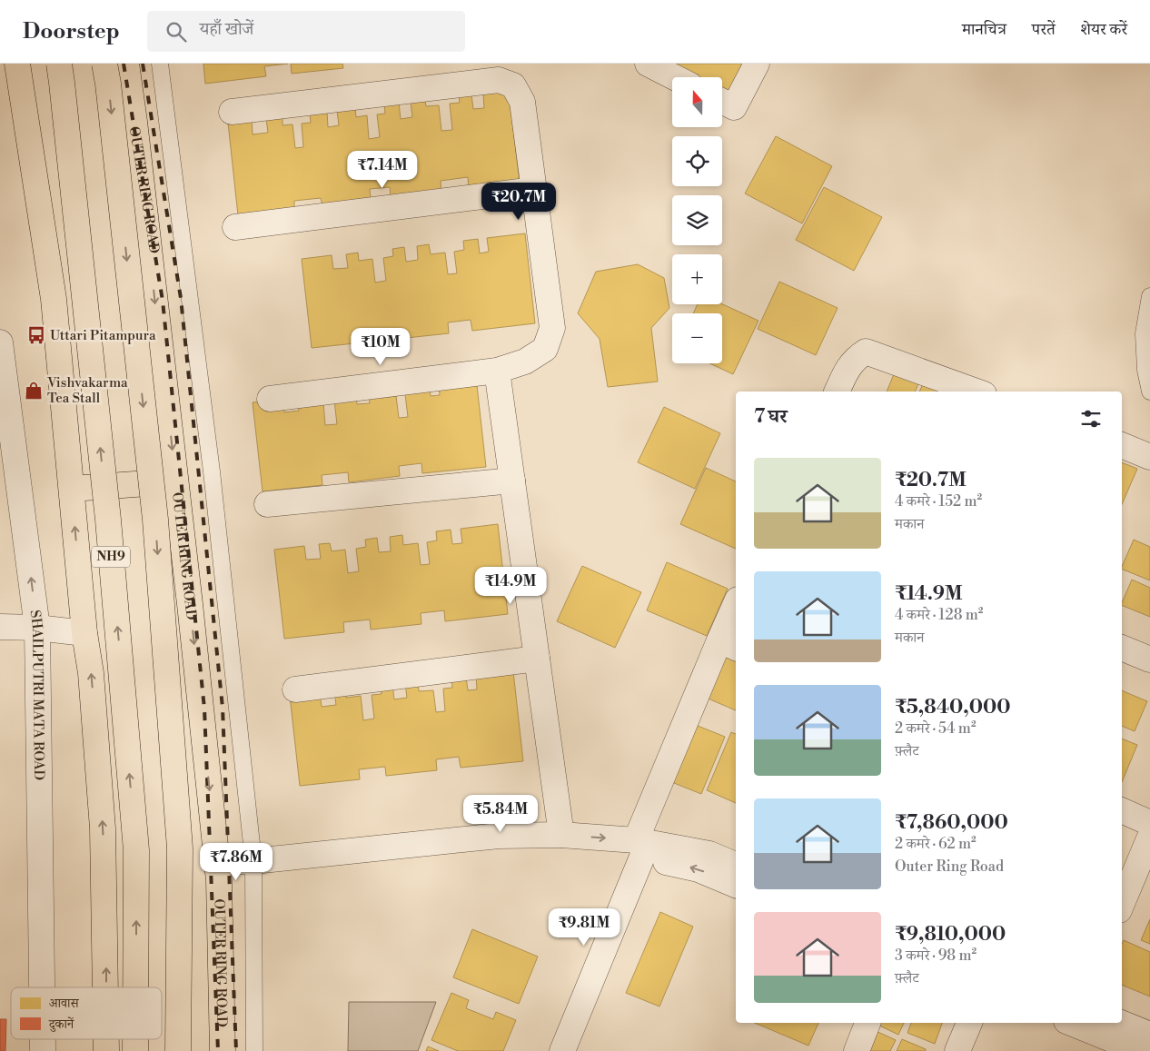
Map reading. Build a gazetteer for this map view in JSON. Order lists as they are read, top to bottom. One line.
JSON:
{"streets":{"main road":["OUTER RING ROAD","NH9"],"street":["SHAILPUTRI MATA ROAD"]},"one_way":["SHAILPUTRI MATA ROAD"],"places":{"bus stop":["Uttari Pitampura"],"shop":["Vishvakarma Tea Stall"]},"legend":["आवास","दुकानें"],"north":"top","page":{"header":"Doorstep","search":"यहाँ खोजें","nav":["मानचित्र","परतें","शेयर करें"],"map_buttons":["+","−"],"price":["₹7.14M","₹20.7M","₹10M","₹14.9M","₹5.84M","₹7.86M","₹9.81M"],"heading":"7 घर","list":[{"name":"₹20.7M","note":"4 कमरे · 152 m² · मकान"},{"name":"₹14.9M","note":"4 कमरे · 128 m² · मकान"},{"name":"₹5,840,000","note":"2 कमरे · 54 m² · फ़्लैट"},{"name":"₹7,860,000","note":"2 कमरे · 62 m² · Outer Ring Road"},{"name":"₹9,810,000","note":"3 कमरे · 98 m² · फ़्लैट"}]}}
